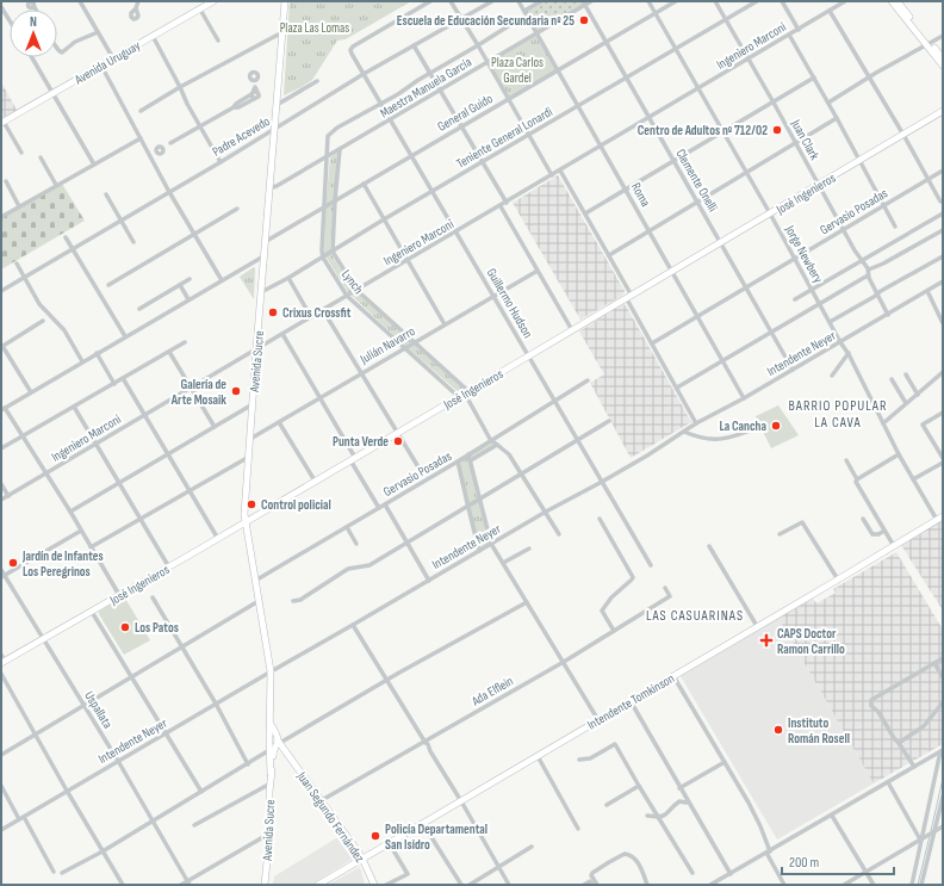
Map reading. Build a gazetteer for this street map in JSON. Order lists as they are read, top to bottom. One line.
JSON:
{"streets":{"street":["Ingeniero Marconi","Avenida Uruguay","Maestra Manuela García","General Guido","Padre Acevedo","Teniente General Lonardi","Juan Clark","Clemente Onelli","José Ingenieros","Roma","Gervasio Posadas","Jorge Newbery","Lynch","Guillermo Hudson","Julián Navarro","Intendente Neyer","Avenida Sucre","Ada Elflein","Intendente Tomkinson","Uspallata","Juan Segundo Fernández"]},"crossings":[["Ingeniero Marconi","Juan Clark"],["Ingeniero Marconi","Clemente Onelli"],["Ingeniero Marconi","Roma"],["Ingeniero Marconi","Jorge Newbery"],["Ingeniero Marconi","Lynch"],["Ingeniero Marconi","Guillermo Hudson"],["Ingeniero Marconi","Avenida Sucre"],["Maestra Manuela García","Clemente Onelli"],["Maestra Manuela García","Roma"],["Maestra Manuela García","Guillermo Hudson"],["Maestra Manuela García","Avenida Sucre"],["General Guido","Clemente Onelli"],["General Guido","Roma"],["General Guido","Jorge Newbery"],["General Guido","Guillermo Hudson"],["General Guido","Avenida Sucre"],["Padre Acevedo","Guillermo Hudson"],["Padre Acevedo","Avenida Sucre"],["Teniente General Lonardi","Juan Clark"],["Teniente General Lonardi","Clemente Onelli"],["Teniente General Lonardi","Roma"],["Teniente General Lonardi","Jorge Newbery"],["Teniente General Lonardi","Lynch"],["Teniente General Lonardi","Guillermo Hudson"],["Teniente General Lonardi","Avenida Sucre"],["Juan Clark","José Ingenieros"],["Juan Clark","Gervasio Posadas"],["Clemente Onelli","José Ingenieros"],["Clemente Onelli","Gervasio Posadas"],["Clemente Onelli","Intendente Neyer"],["José Ingenieros","Roma"],["José Ingenieros","Jorge Newbery"],["José Ingenieros","Lynch"],["José Ingenieros","Guillermo Hudson"],["José Ingenieros","Avenida Sucre"],["José Ingenieros","Uspallata"],["Roma","Gervasio Posadas"],["Roma","Intendente Neyer"],["Gervasio Posadas","Jorge Newbery"],["Gervasio Posadas","Lynch"],["Gervasio Posadas","Guillermo Hudson"],["Gervasio Posadas","Avenida Sucre"],["Jorge Newbery","Intendente Neyer"],["Jorge Newbery","Intendente Tomkinson"],["Lynch","Julián Navarro"],["Lynch","Intendente Neyer"],["Guillermo Hudson","Julián Navarro"],["Guillermo Hudson","Intendente Neyer"],["Julián Navarro","Avenida Sucre"],["Intendente Neyer","Avenida Sucre"],["Intendente Neyer","Uspallata"],["Avenida Sucre","Juan Segundo Fernández"],["Ada Elflein","Juan Segundo Fernández"],["Intendente Tomkinson","Juan Segundo Fernández"]],"districts":["BARRIO POPULAR LA CAVA","LAS CASUARINAS"],"parks":["Plaza Las Lomas","Plaza Carlos Gardel"],"places":{"other":["Escuela de Educación Secundaria nº 25","Centro de Adultos nº 712/02","Crixus Crossfit","Galería de Arte Mosaik","La Cancha","Punta Verde","Control policial","Jardín de Infantes Los Peregrinos","Los Patos","Instituto Román Rosell","Policía Departamental San Isidro"],"health":["CAPS Doctor Ramon Carrillo"]},"scale_bar":"200 m","north":"top"}
